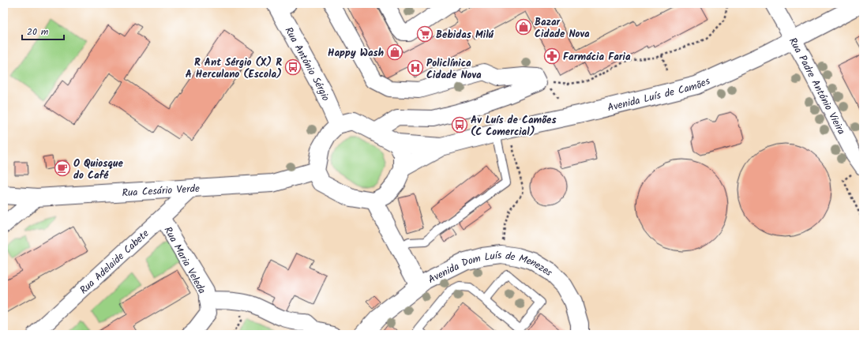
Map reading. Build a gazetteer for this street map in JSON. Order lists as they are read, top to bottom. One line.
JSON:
{"streets":{"street":["Rua António Sérgio","Rua Padre António Vieira","Avenida Luís de Camões","Rua Cesário Verde","Rua Maria Veleda","Rua Adelaide Cabete","Avenida Dom Luís de Menezes"]},"crossings":[["Rua António Sérgio","Rua Cesário Verde"],["Rua Padre António Vieira","Avenida Luís de Camões"],["Rua Cesário Verde","Rua Adelaide Cabete"],["Rua Maria Veleda","Rua Adelaide Cabete"]],"places":{"shop":["Bazar Cidade Nova","Happy Wash"],"supermarket":["Bebidas Milú"],"pharmacy":["Farmácia Faria"],"bus stop":["R Ant Sérgio (X) R A Herculano (Escola)","Av Luís de Camões (C Comercial)"],"hospital":["Policlínica Cidade Nova"],"cafe":["O Quiosque do Café"]},"scale_bar":"20 m"}
